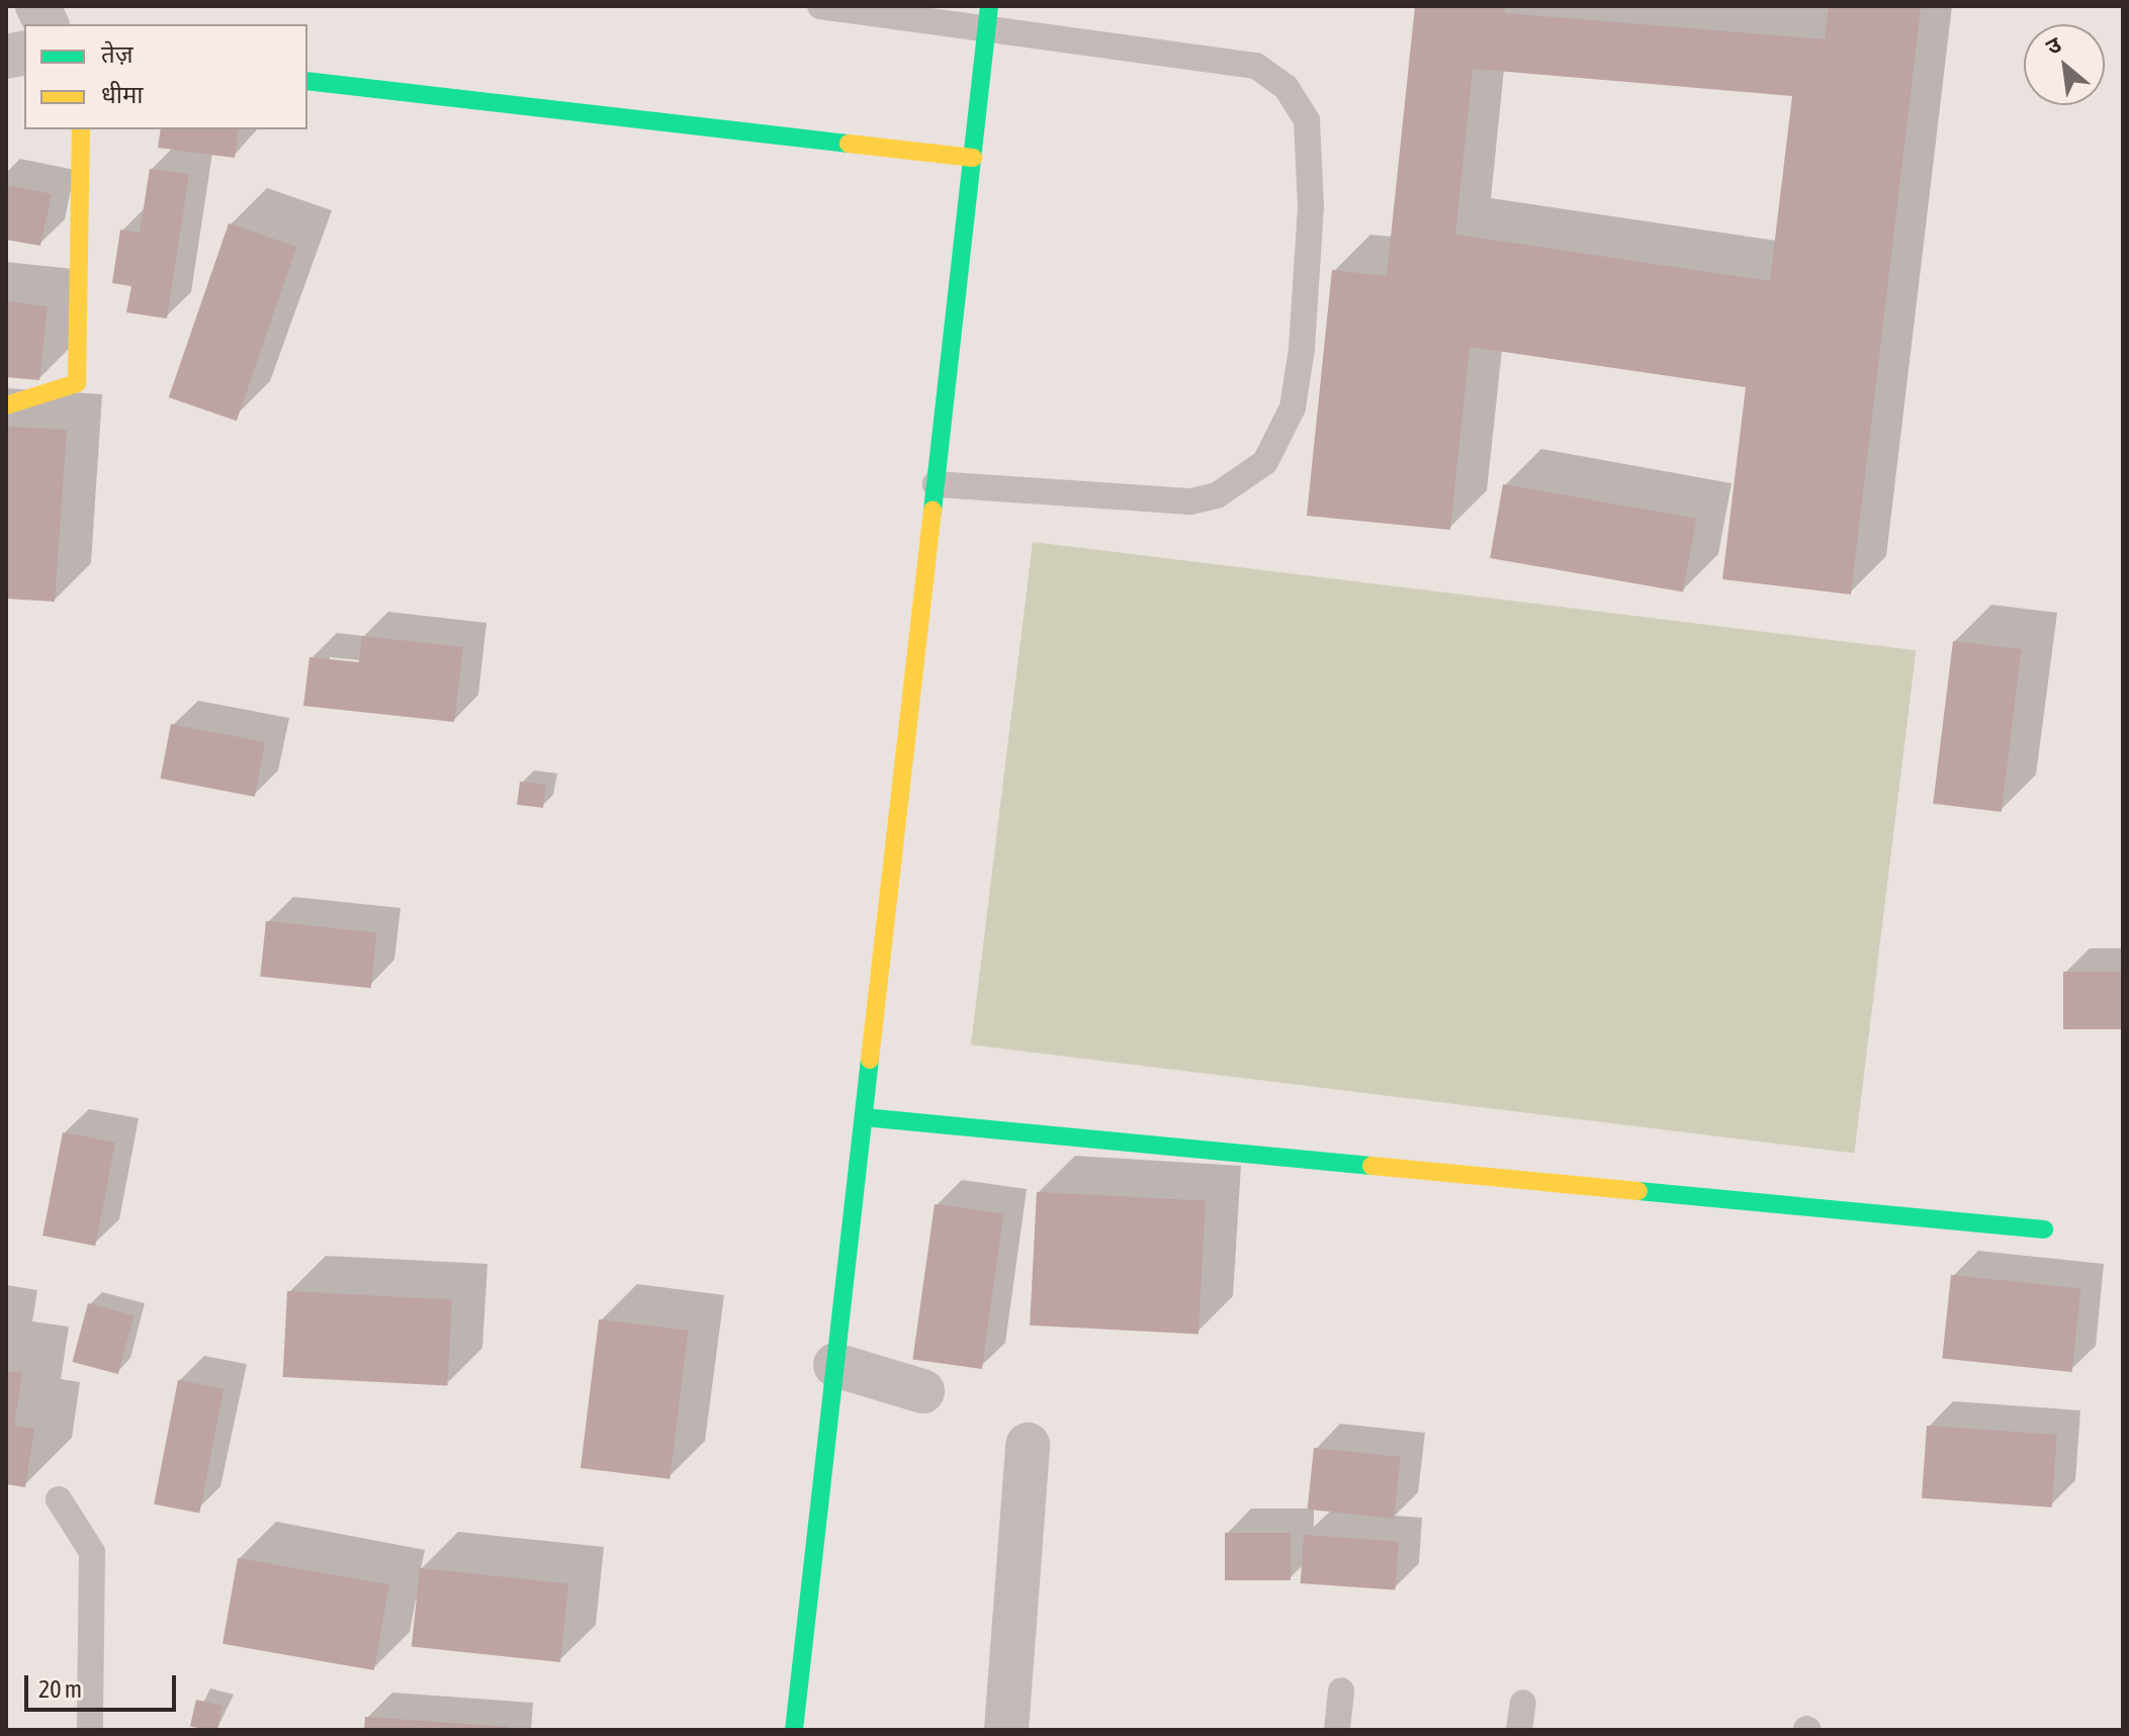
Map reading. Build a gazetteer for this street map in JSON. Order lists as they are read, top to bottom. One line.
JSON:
{"legend":["तेज़","धीमा"],"scale_bar":"20 m","north":"top left"}
